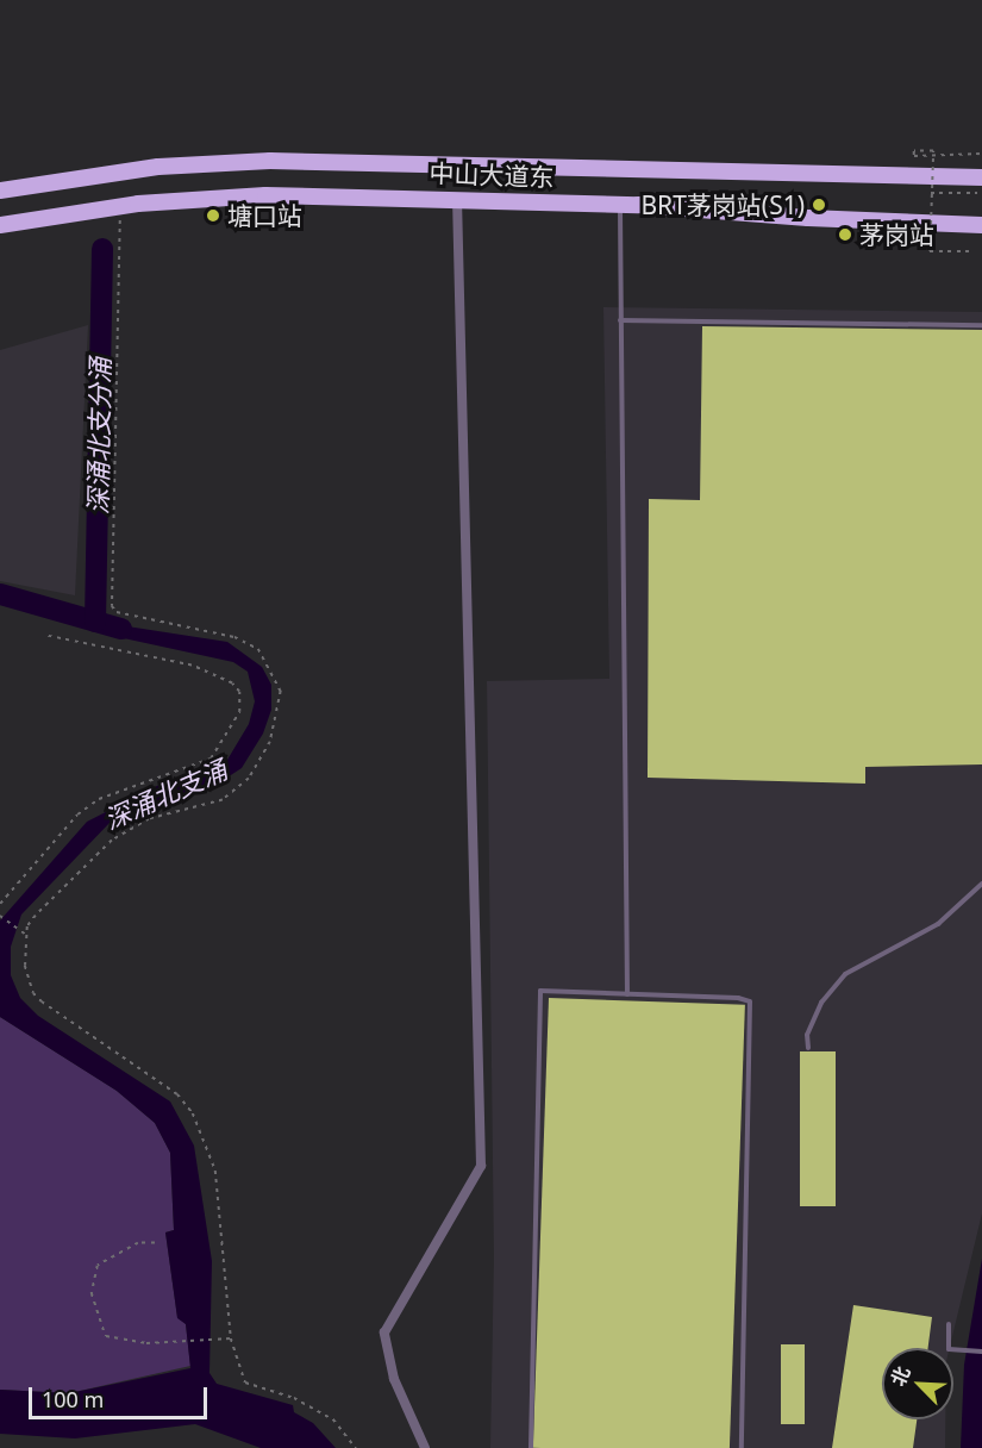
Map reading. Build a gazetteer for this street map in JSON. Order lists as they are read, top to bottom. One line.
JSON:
{"streets":{"highway":["中山大道东"]},"water":["深涌北支分涌","深涌北支涌"],"places":["BRT茅岗站(S1)","塘口站","茅岗站"],"scale_bar":"100 m","north":"top left"}
